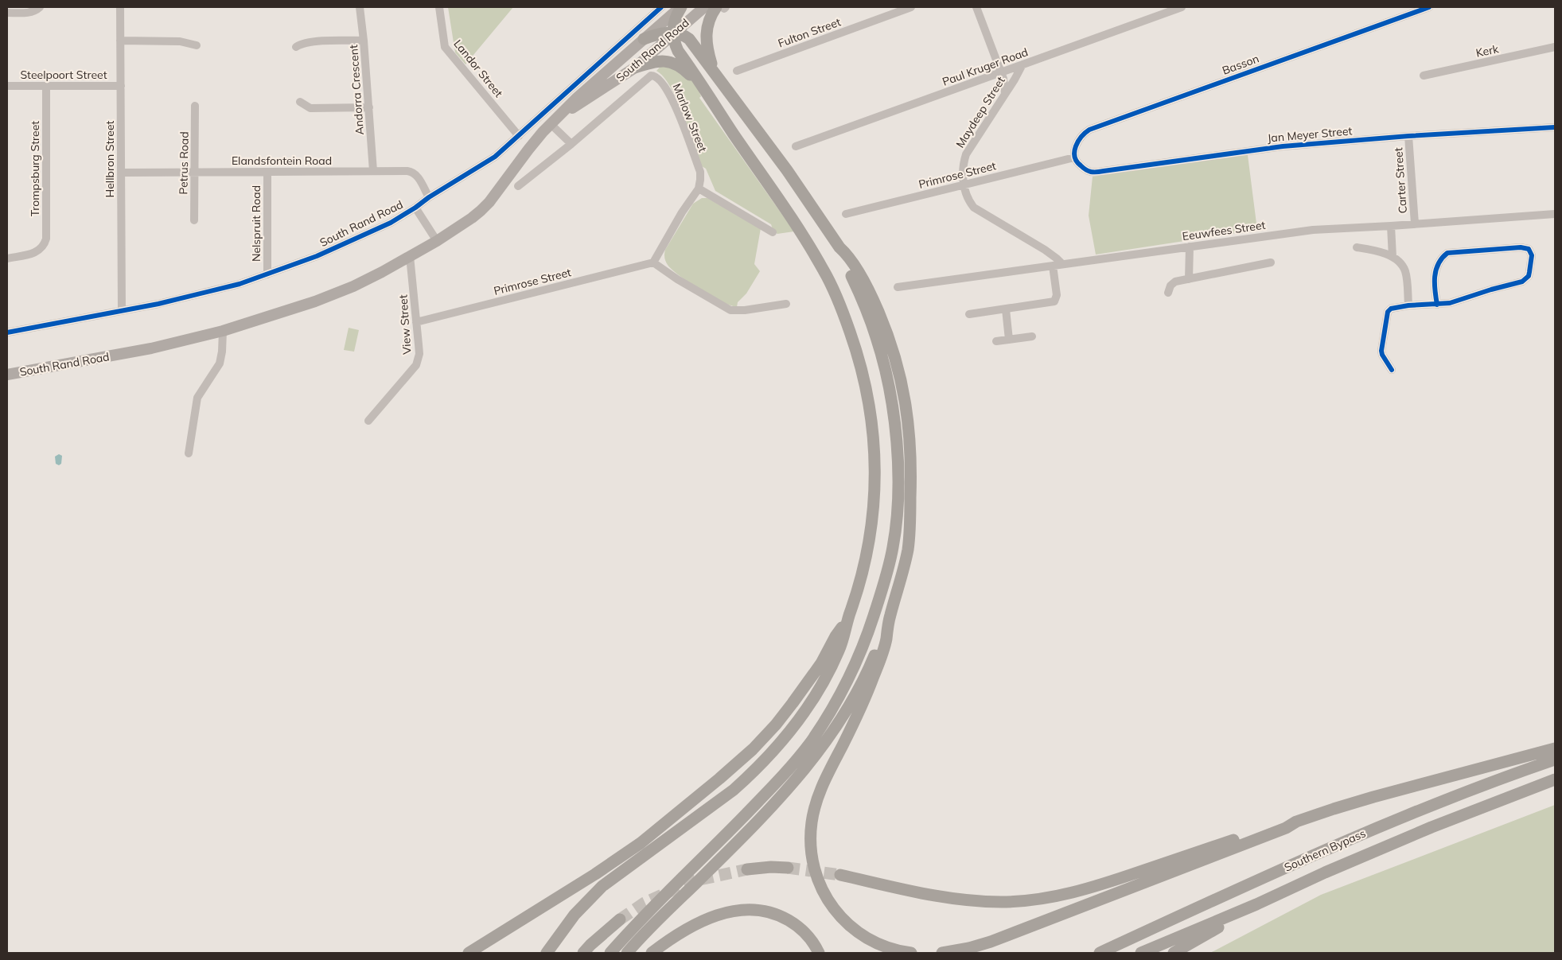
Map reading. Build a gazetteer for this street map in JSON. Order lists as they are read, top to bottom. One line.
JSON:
{"streets":{"highway":["Southern Bypass"],"main road":["South Rand Road"],"street":["Fulton Street","Kerk","Basson","Paul Kruger Road","Landor Street","Steelpoort Street","Andorra Crescent","Maydeep Street","Marlow Street","Jan Meyer Street","Hellbron Street","Elandsfontein Road","Petrus Road","Trompsburg Street","Primrose Street","Carter Street","Nelspruit Road","Eeuwfees Street","View Street"]},"crossings":[["South Rand Road","Landor Street"],["South Rand Road","Marlow Street"],["South Rand Road","Hellbron Street"],["South Rand Road","Elandsfontein Road"],["South Rand Road","Nelspruit Road"],["South Rand Road","View Street"],["Basson","Jan Meyer Street"],["Basson","Primrose Street"],["Paul Kruger Road","Maydeep Street"],["Steelpoort Street","Hellbron Street"],["Steelpoort Street","Trompsburg Street"],["Andorra Crescent","Elandsfontein Road"],["Maydeep Street","Primrose Street"],["Maydeep Street","Eeuwfees Street"],["Jan Meyer Street","Primrose Street"],["Jan Meyer Street","Carter Street"],["Hellbron Street","Elandsfontein Road"],["Elandsfontein Road","Petrus Road"],["Elandsfontein Road","Nelspruit Road"],["Primrose Street","View Street"],["Carter Street","Eeuwfees Street"]]}
